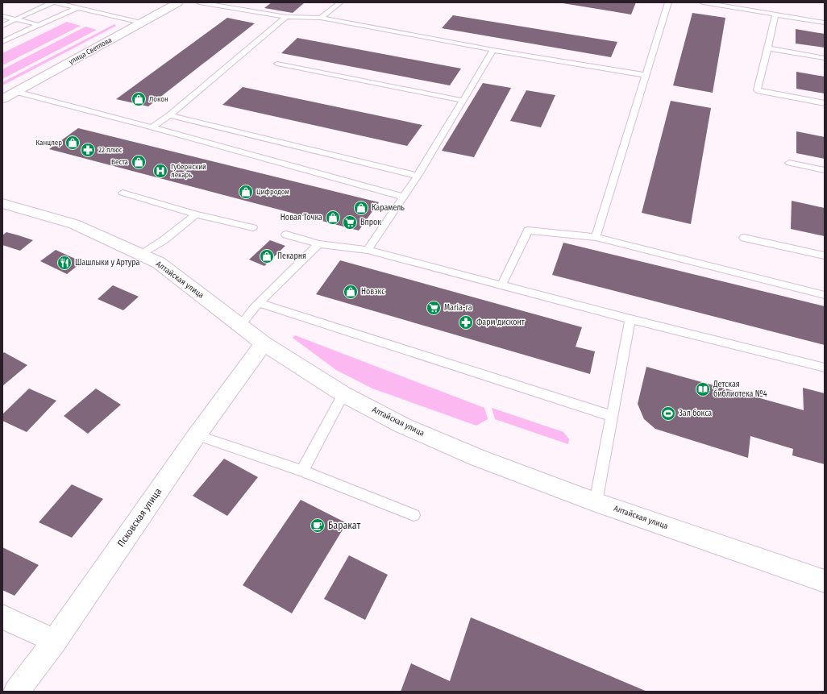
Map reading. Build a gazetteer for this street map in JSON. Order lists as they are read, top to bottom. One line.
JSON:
{"streets":{"main road":["улица Светлова","Алтайская улица","Псковская улица"]},"crossings":[["Алтайская улица","Псковская улица"]],"places":{"shop":["Локон","Канцлер","Веста","Цифродом","Карамель","Новая Точка","Пекарня","Новэкс"],"pharmacy":["22 плюс","Фарм дисконт"],"hospital":["Губернский лекарь"],"supermarket":["Впрок","Maria-ra"],"restaurant":["Шашлыки у Артура"],"library":["Детская библиотека №4"],"sports":["Зал бокса"],"cafe":["Баракат"]}}
